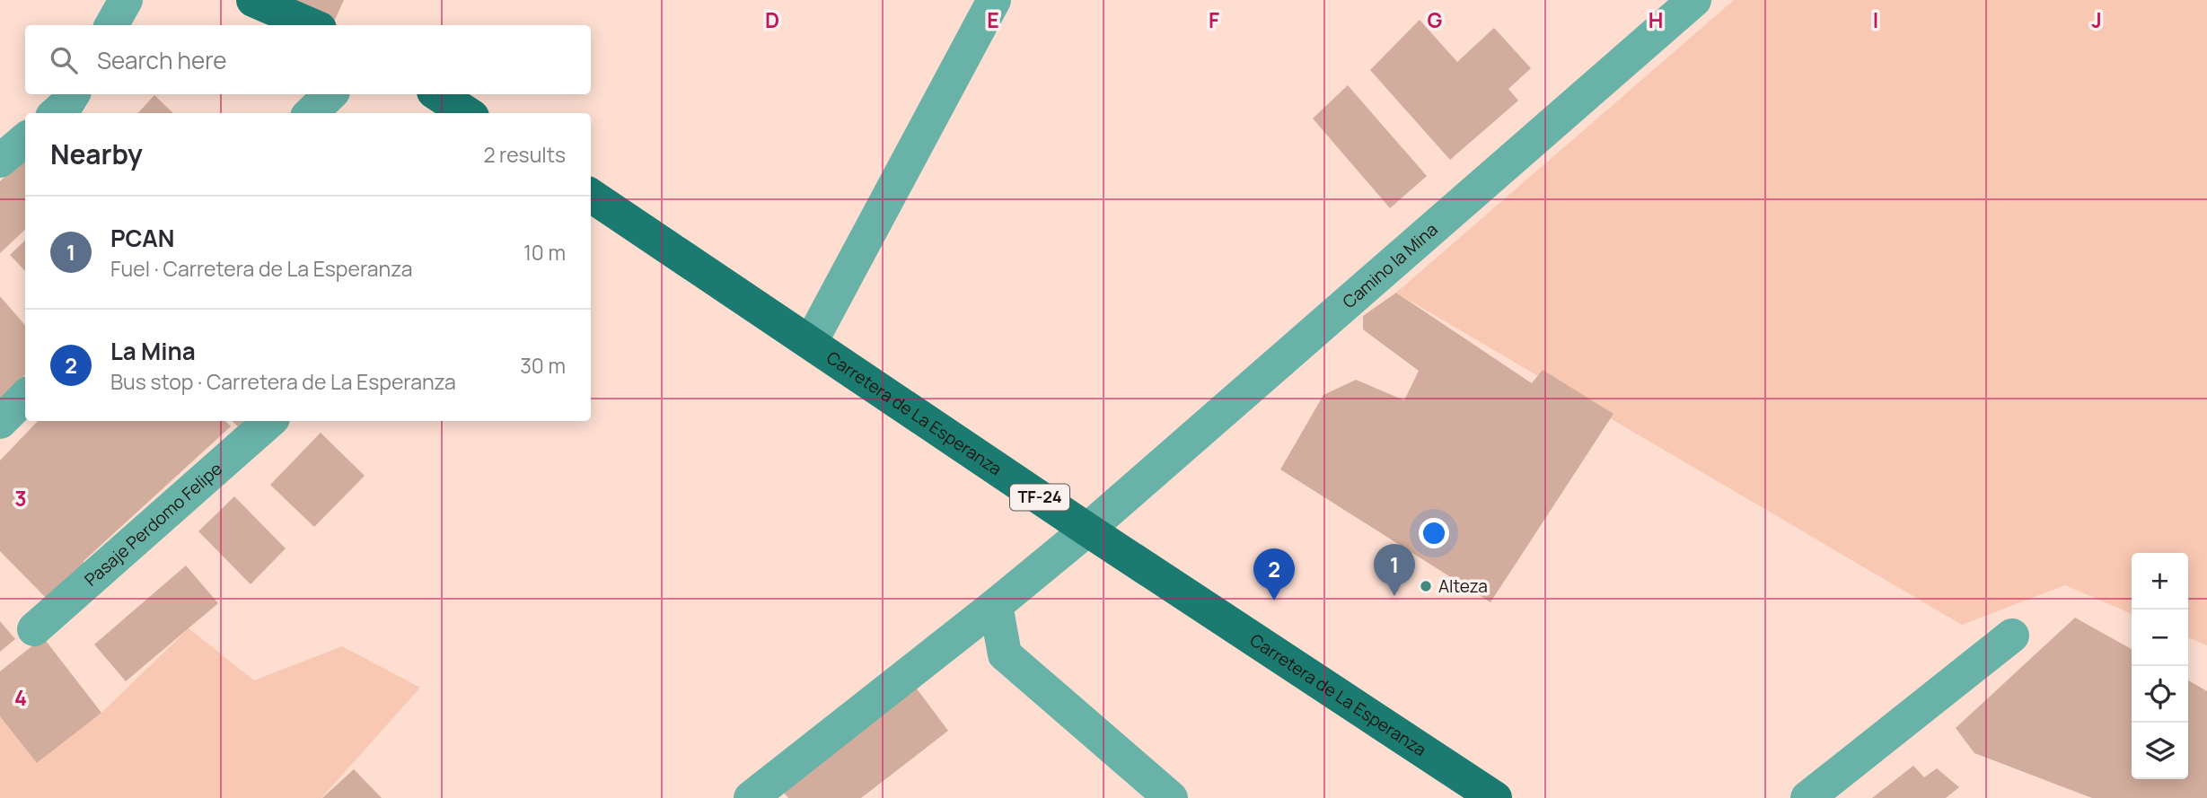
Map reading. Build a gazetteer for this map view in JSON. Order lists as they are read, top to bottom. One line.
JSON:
{"streets":{"main road":["Carretera de La Esperanza","TF-24"],"street":["Camino la Mina","Pasaje Perdomo Felipe"]},"crossings":[["Camino la Mina","Carretera de La Esperanza"]],"places":["Alteza"],"page":{"search":"Search here","heading":["Nearby","2 results"],"list":[{"mark":"1","name":"PCAN","note":"Fuel · Carretera de La Esperanza","value":"10 m"},{"mark":"2","name":"La Mina","note":"Bus stop · Carretera de La Esperanza","value":"30 m"}],"pins":["1","2"],"map_buttons":["+","−"]},"grid":{"columns":["D","E","F","G","H","I","J"],"rows":["3","4"]}}
